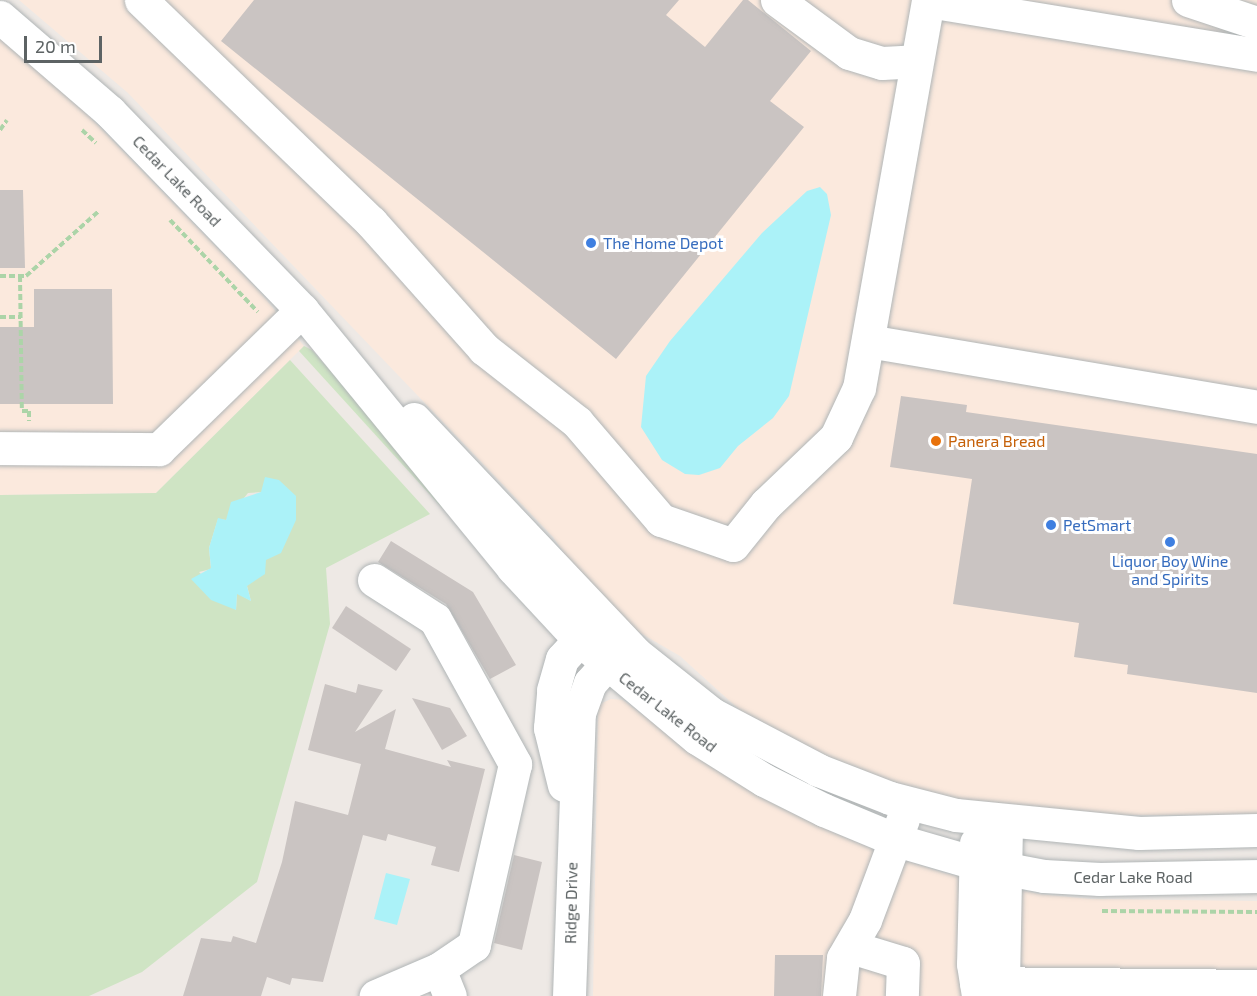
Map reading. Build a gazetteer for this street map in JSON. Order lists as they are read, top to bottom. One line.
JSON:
{"streets":{"street":["Cedar Lake Road","Ridge Drive"]},"crossings":[["Cedar Lake Road","Ridge Drive"]],"places":["The Home Depot","Panera Bread","PetSmart","Liquor Boy Wine and Spirits"],"scale_bar":"20 m"}
